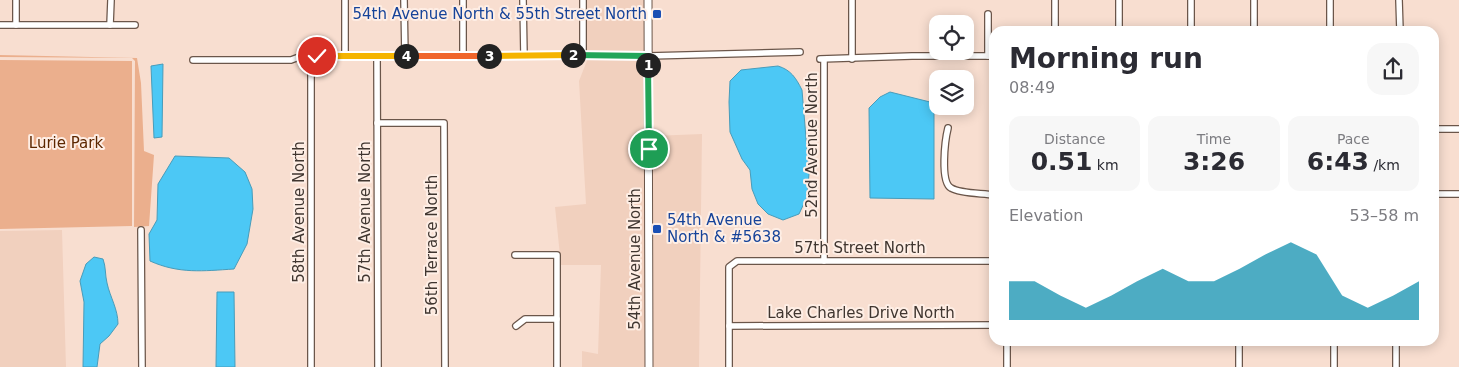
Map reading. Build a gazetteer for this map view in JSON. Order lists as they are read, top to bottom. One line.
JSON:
{"streets":{"main road":["54th Avenue North"],"street":["52nd Avenue North","58th Avenue North","57th Avenue North","56th Terrace North","57th Street North","Lake Charles Drive North"]},"crossings":[["52nd Avenue North","57th Street North"],["57th Avenue North","56th Terrace North"],["57th Street North","Lake Charles Drive North"]],"parks":["Lurie Park"],"places":{"transit":["54th Avenue North & 55th Street North","54th Avenue North & #5638"]},"page":{"heading":["Morning run","08:49"],"pins":["2","3","4","1"],"stats":[["Distance","0.51 km"],["Time","3:26"],["Pace","6:43 /km"]],"chart":["Elevation","53–58 m"]}}
